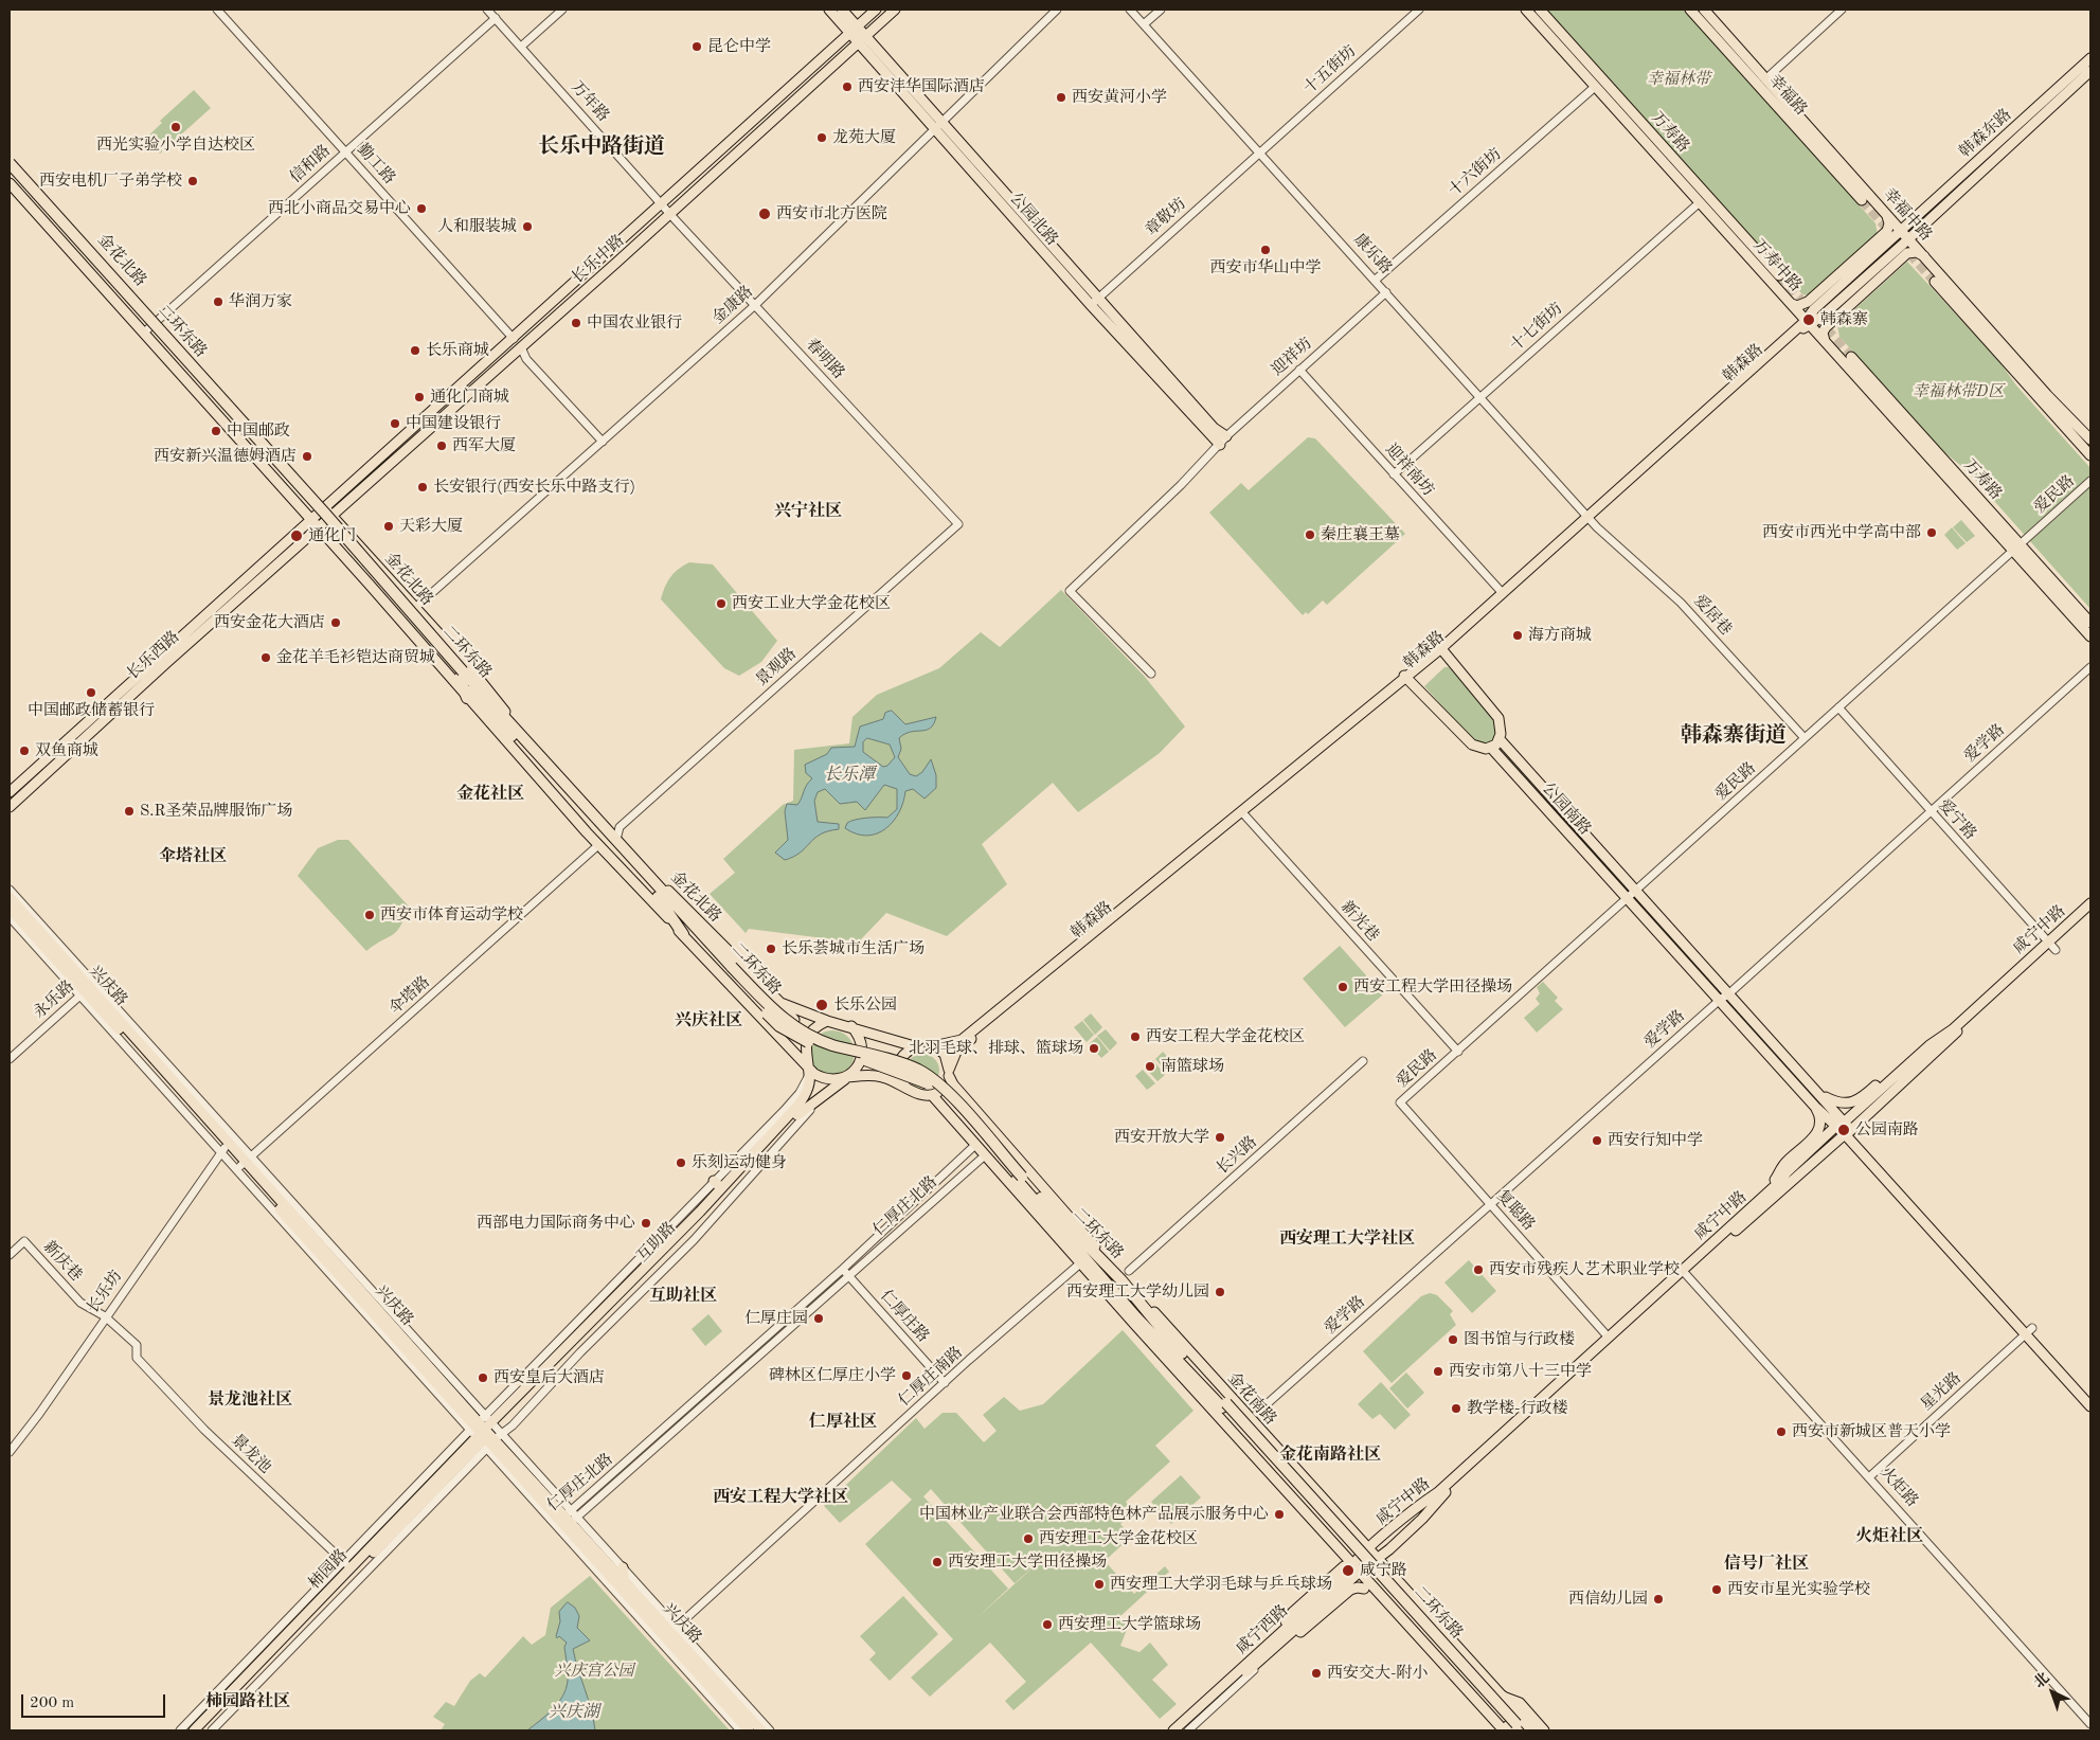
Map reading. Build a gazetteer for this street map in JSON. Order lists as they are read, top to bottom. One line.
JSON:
{"streets":{"highway":["二环东路"],"main road":["幸福路","万寿路","韩森东路","幸福中路","公园北路","长乐中路","金花北路","万寿中路","韩森路","长乐西路","公园南路","咸宁中路","兴庆路","互助路","金花南路","柿园路","咸宁西路"],"street":["十五街坊","万年路","信和路","勤工路","十六街坊","章敬坊","康乐路","金康路","十七街坊","迎祥坊","春明路","迎祥南坊","爱民路","爱居巷","景观路","爱学路","爱宁路","新光巷","伞塔路","永乐路","长兴路","仁厚庄北路","复聪路","新庆巷","长乐坊","仁厚庄路","仁厚庄南路","星光路","景龙池","火炬路"]},"crossings":[["十五街坊","章敬坊"],["十五街坊","康乐路"],["万年路","信和路"],["万年路","长乐中路"],["万年路","春明路"],["万寿路","万寿中路"],["万寿路","爱民路"],["韩森东路","幸福中路"],["韩森东路","韩森路"],["信和路","勤工路"],["信和路","金花北路"],["勤工路","长乐中路"],["十六街坊","康乐路"],["十六街坊","万寿中路"],["幸福中路","韩森路"],["章敬坊","公园北路"],["章敬坊","康乐路"],["公园北路","长乐中路"],["公园北路","金康路"],["公园北路","迎祥坊"],["康乐路","十七街坊"],["康乐路","迎祥坊"],["康乐路","韩森路"],["康乐路","爱居巷"],["长乐中路","金花北路"],["长乐中路","春明路"],["长乐中路","长乐西路"],["金花北路","金康路"],["金花北路","长乐西路"],["金花北路","景观路"],["金花北路","伞塔路"],["金花北路","互助路"],["万寿中路","十七街坊"],["万寿中路","韩森路"],["万寿中路","爱民路"],["金康路","春明路"],["十七街坊","迎祥南坊"],["二环东路","咸宁中路"],["二环东路","金花南路"],["二环东路","咸宁西路"],["迎祥坊","迎祥南坊"],["春明路","景观路"],["韩森路","爱居巷"],["韩森路","新光巷"],["韩森路","金花南路"],["爱民路","爱居巷"],["爱民路","公园南路"],["爱民路","爱宁路"],["爱民路","新光巷"],["爱民路","复聪路"],["爱学路","公园南路"],["爱学路","爱宁路"],["爱学路","复聪路"],["公园南路","咸宁中路"],["公园南路","星光路"],["爱宁路","咸宁中路"],["咸宁中路","复聪路"],["咸宁中路","金花南路"],["咸宁中路","火炬路"],["咸宁中路","咸宁西路"],["兴庆路","伞塔路"],["兴庆路","永乐路"],["兴庆路","仁厚庄北路"],["兴庆路","互助路"],["兴庆路","长乐坊"],["兴庆路","仁厚庄南路"],["兴庆路","柿园路"],["仁厚庄北路","仁厚庄路"],["互助路","柿园路"],["新庆巷","长乐坊"],["新庆巷","景龙池"],["仁厚庄路","仁厚庄南路"],["星光路","火炬路"],["金花南路","咸宁西路"],["景龙池","柿园路"]],"districts":["长乐中路街道","兴宁社区","韩森寨街道","金花社区","伞塔社区","兴庆社区","西安理工大学社区","互助社区","景龙池社区","仁厚社区","金花南路社区","西安工程大学社区","火炬社区","信号厂社区","柿园路社区"],"water":["长乐潭","兴庆湖"],"parks":["幸福林带","幸福林带D区","兴庆宫公园"],"places":["昆仑中学","西安沣华国际酒店","西安黄河小学","西光实验小学自达校区","龙苑大厦","西安电机厂子弟学校","西北小商品交易中心","西安市北方医院","人和服装城","西安市华山中学","华润万家","韩森寨","中国农业银行","长乐商城","通化门商城","中国建设银行","中国邮政","西军大厦","西安新兴温德姆酒店","长安银行(西安长乐中路支行)","天彩大厦","西安市西光中学高中部","秦庄襄王墓","通化门","西安工业大学金花校区","西安金花大酒店","海方商城","金花羊毛衫铠达商贸城","中国邮政储蓄银行","双鱼商城","S.R圣荣品牌服饰广场","西安市体育运动学校","长乐荟城市生活广场","西安工程大学田径操场","长乐公园","西安工程大学金花校区","北羽毛球、排球、篮球场","南篮球场","公园南路","西安开放大学","西安行知中学","乐刻运动健身","西部电力国际商务中心","西安市残疾人艺术职业学校","西安理工大学幼儿园","仁厚庄园","图书馆与行政楼","西安市第八十三中学","碑林区仁厚庄小学","西安皇后大酒店","教学楼-行政楼","西安市新城区普天小学","中国林业产业联合会西部特色林产品展示服务中心","西安理工大学金花校区","西安理工大学田径操场","咸宁路","西安理工大学羽毛球与乒乓球场","西安市星光实验学校","西信幼儿园","西安理工大学篮球场","西安交大-附小"],"scale_bar":"200 m","north":"top left"}
